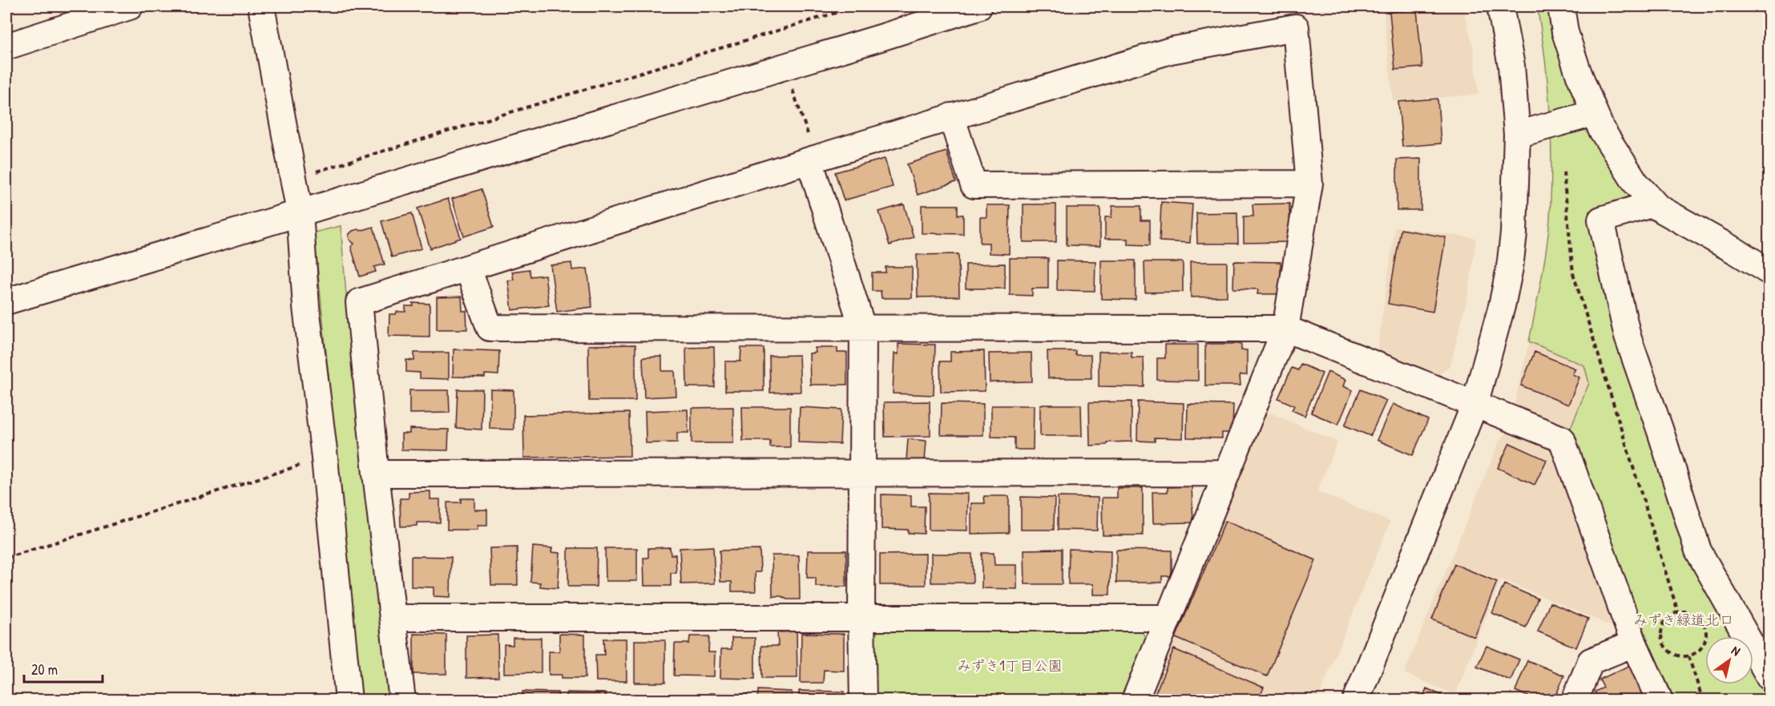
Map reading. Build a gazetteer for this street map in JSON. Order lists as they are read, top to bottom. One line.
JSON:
{"parks":["みずき緑道北口","みずき1丁目公園"],"scale_bar":"20 m","north":"top right"}
